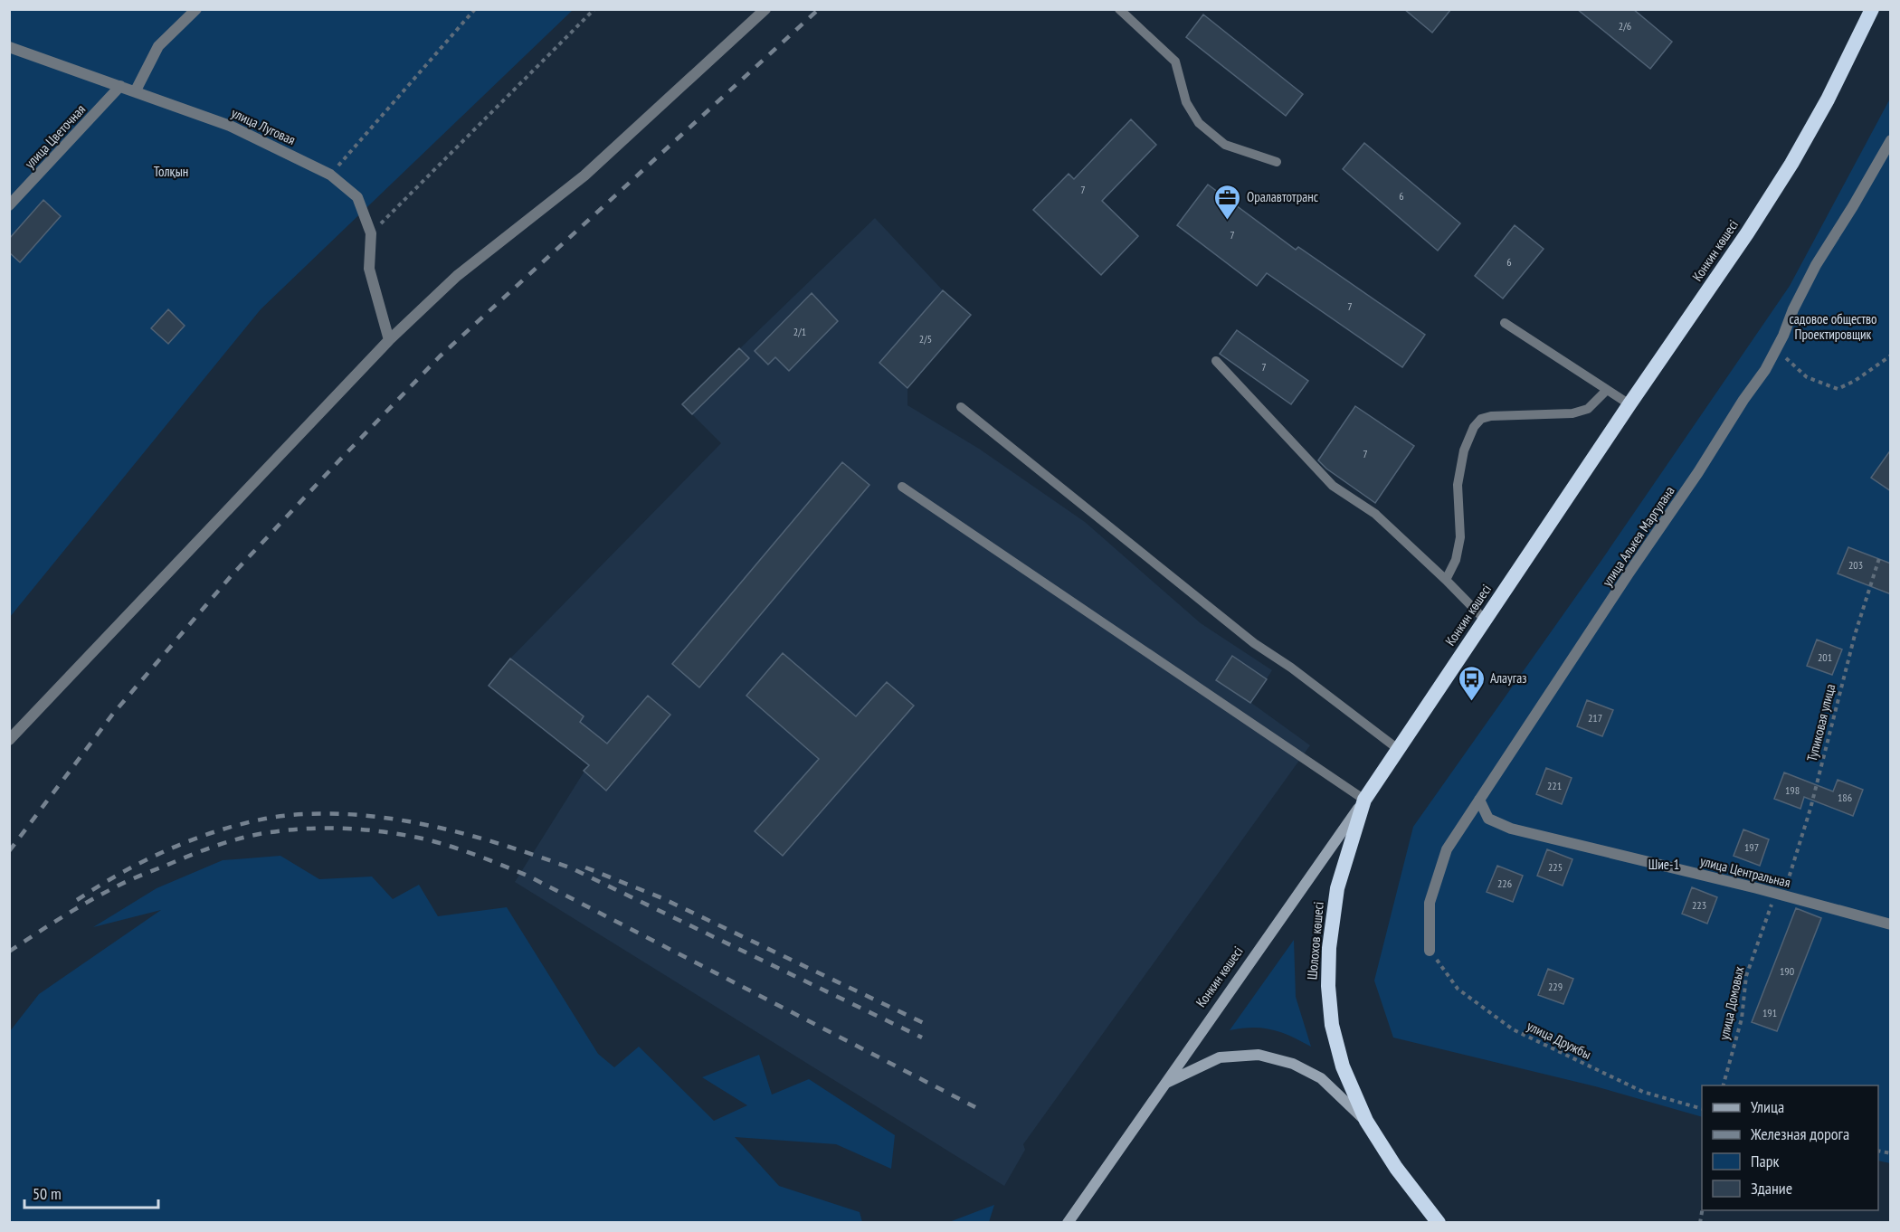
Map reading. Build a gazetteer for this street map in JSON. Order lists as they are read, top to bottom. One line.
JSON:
{"streets":{"highway":["Конкин көшесі","Шолохов көшесі"],"street":["улица Луговая","улица Цветочная","улица Алькея Маргулана","улица Центральная"],"path":["Тупиковая улица","улица Домовых","улица Дружбы"]},"crossings":[["улица Луговая","улица Цветочная"],["Конкин көшесі","Шолохов көшесі"],["улица Алькея Маргулана","улица Центральная"],["улица Алькея Маргулана","улица Дружбы"],["Тупиковая улица","улица Центральная"],["Тупиковая улица","улица Домовых"],["улица Центральная","улица Домовых"]],"parks":["Толқын","садовое общество Проектировщик","Шие-1"],"places":{"office":["Оралавтотранс"],"bus stop":["Алаугаз"]},"house_numbers":["2/6","7","6","7","6","7","2/1","2/5","7","7","203","201","217","221","198","186","197","225","226","223","190","229","191"],"legend":["Улица","Железная дорога","Парк","Здание"],"scale_bar":"50 m"}
